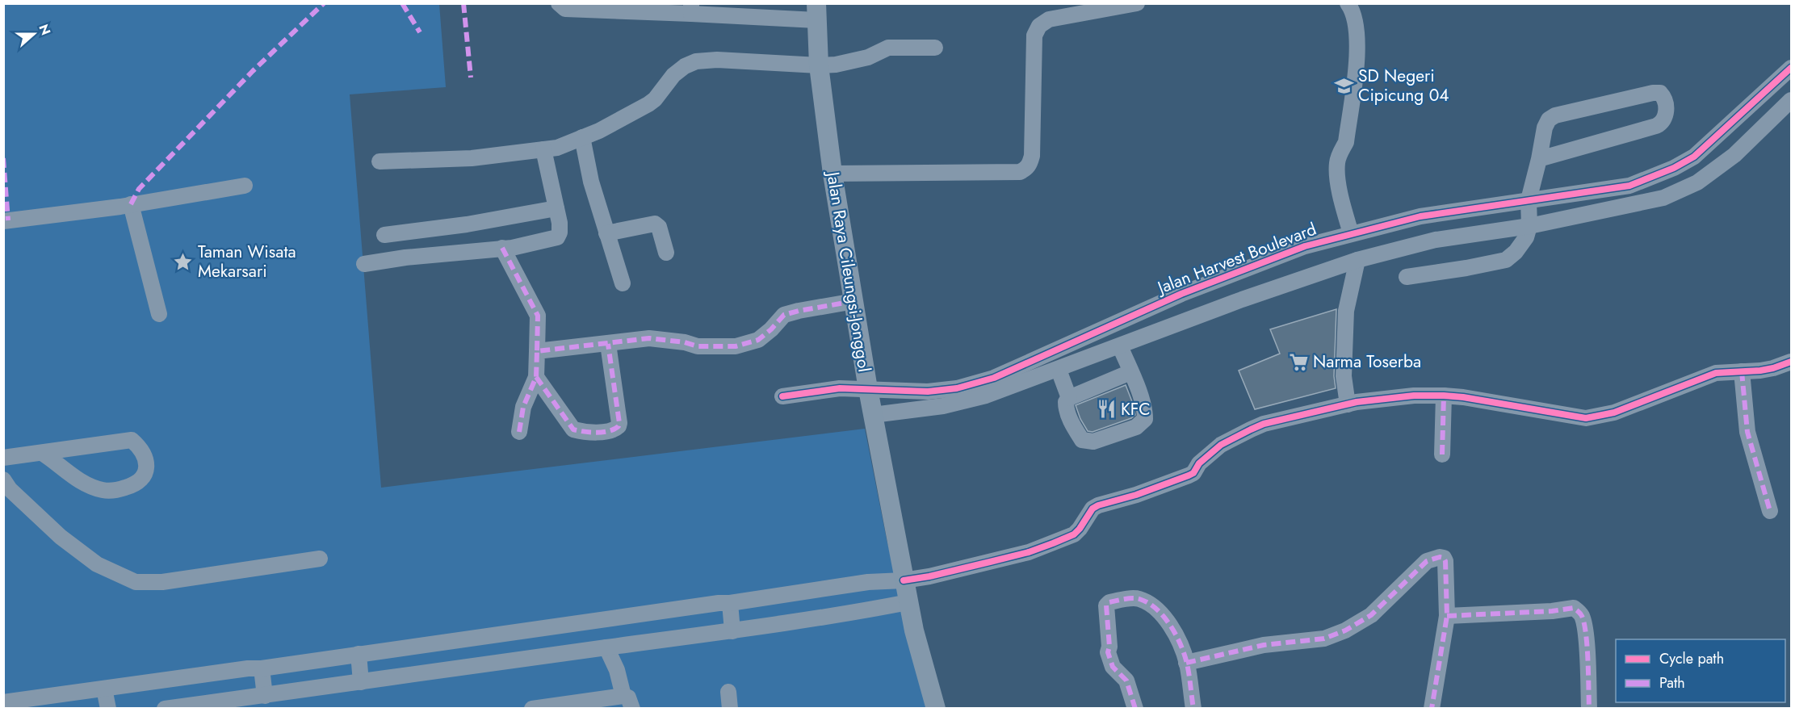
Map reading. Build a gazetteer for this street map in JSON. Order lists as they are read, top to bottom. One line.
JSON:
{"streets":{"main road":["Jalan Raya Cileungsi-Jonggol"],"street":["Jalan Harvest Boulevard"]},"crossings":[["Jalan Harvest Boulevard","Jalan Raya Cileungsi-Jonggol"]],"places":{"school or university":["SD Negeri Cipicung 04"],"place":["Taman Wisata Mekarsari"],"supermarket":["Narma Toserba"],"restaurant":["KFC"]},"legend":["Cycle path","Path"],"north":"right"}
